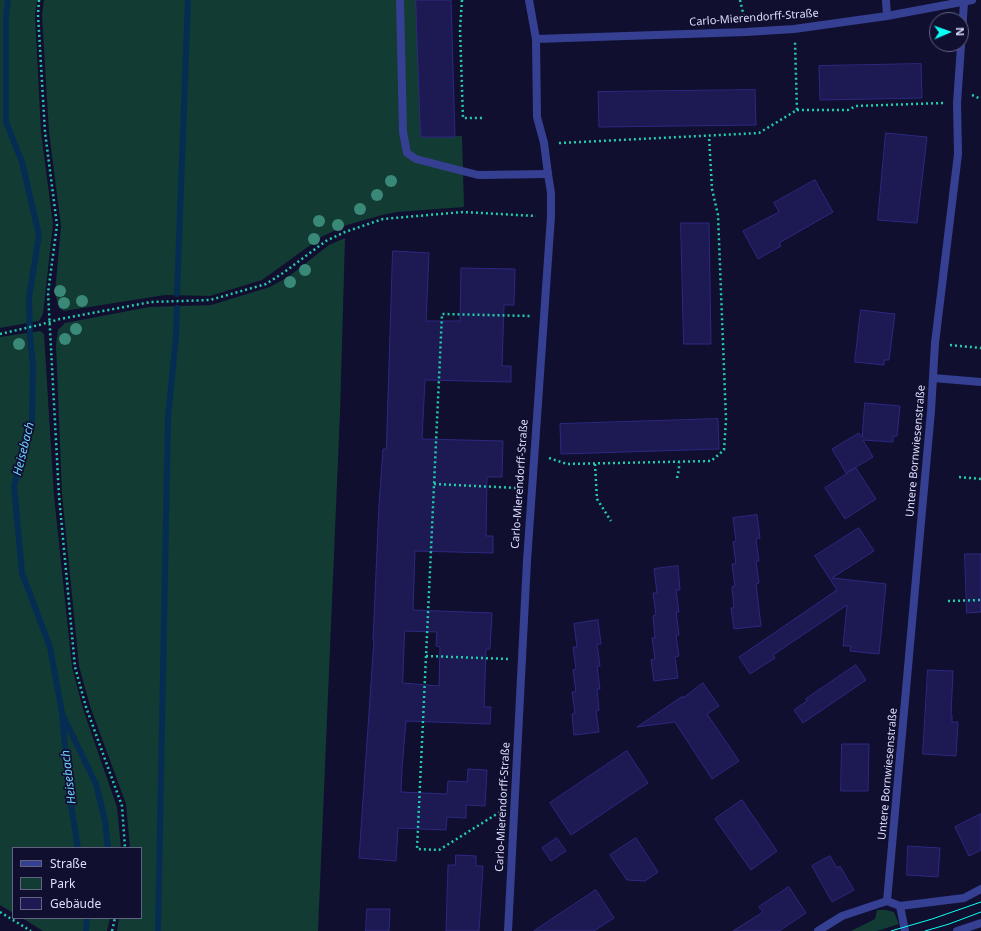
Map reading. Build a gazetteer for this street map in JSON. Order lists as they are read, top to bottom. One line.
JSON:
{"streets":{"street":["Carlo-Mierendorff-Straße","Untere Bornwiesenstraße"]},"crossings":[["Carlo-Mierendorff-Straße","Untere Bornwiesenstraße"]],"water":["Heisebach"],"legend":["Straße","Park","Gebäude"],"north":"right"}
